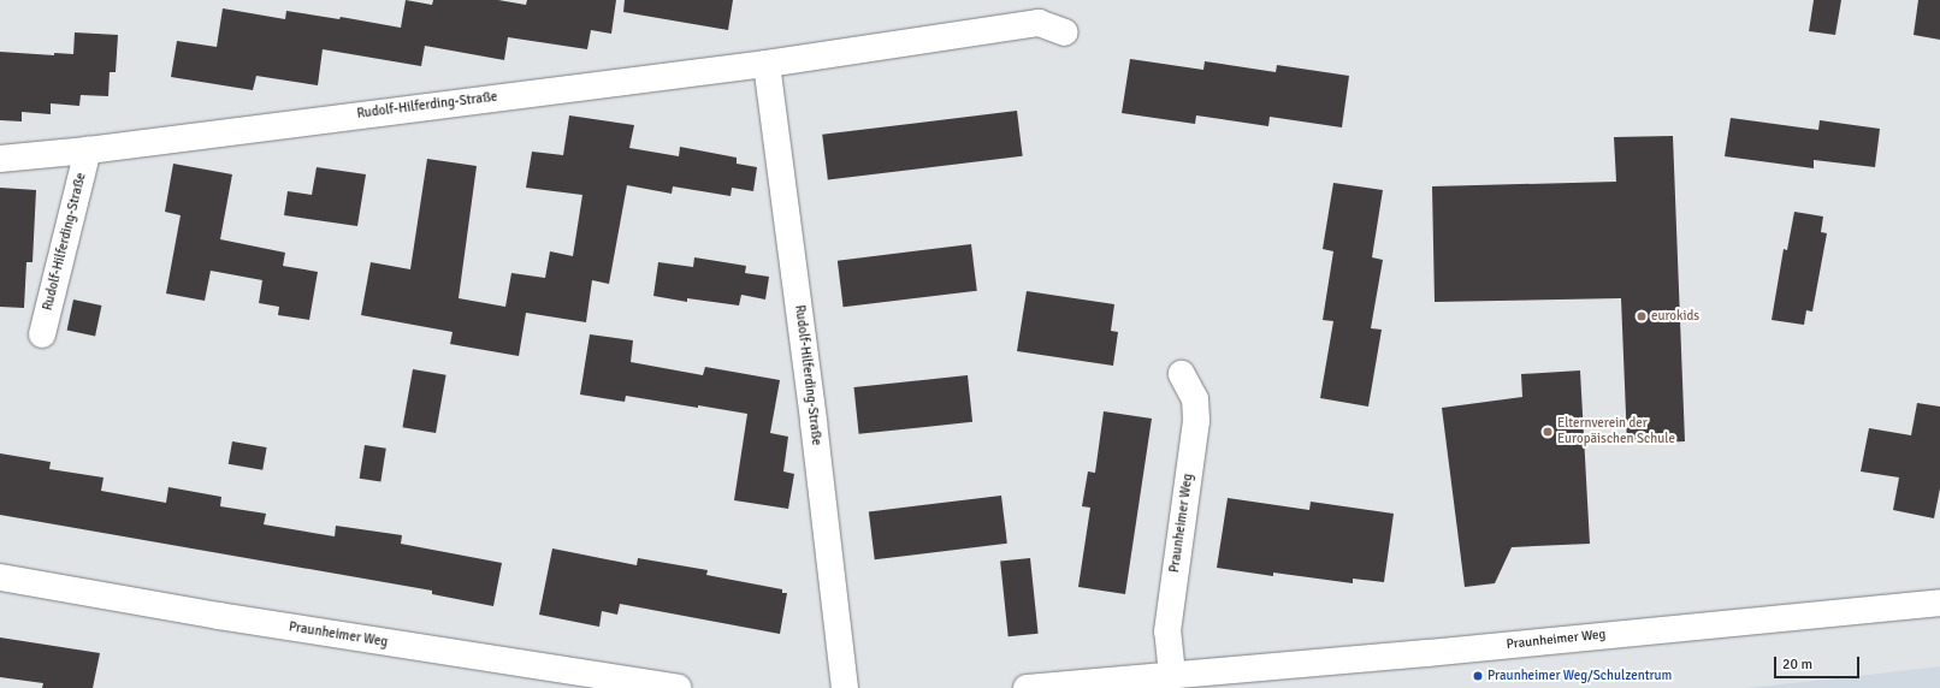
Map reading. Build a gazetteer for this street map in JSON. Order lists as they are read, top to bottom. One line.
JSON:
{"streets":{"street":["Rudolf-Hilferding-Straße","Praunheimer Weg"]},"places":["eurokids","Elternverein der Europäischen Schule","Praunheimer Weg/Schulzentrum"],"scale_bar":"20 m"}
